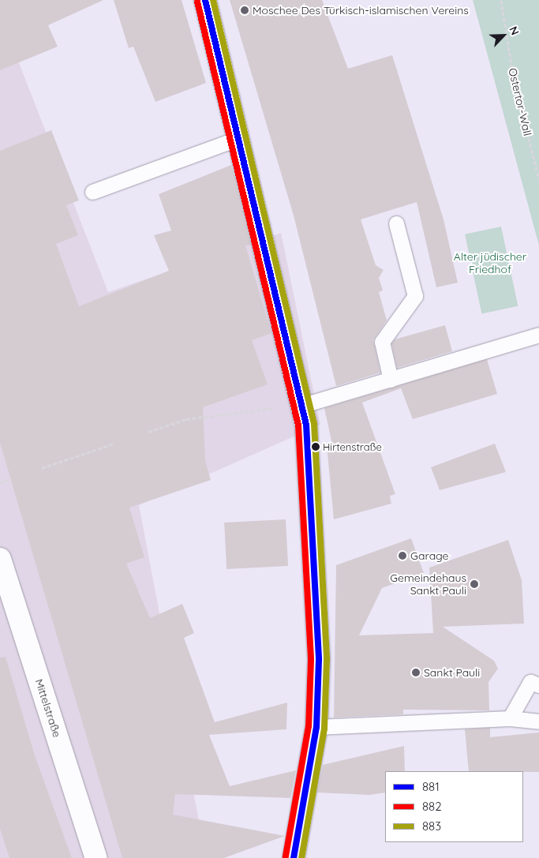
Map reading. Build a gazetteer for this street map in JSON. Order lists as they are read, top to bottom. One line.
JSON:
{"streets":{"street":["Mittelstraße"],"path":["Ostertor-Wall"]},"parks":["Alter jüdischer Friedhof"],"places":["Moschee Des Türkisch-islamischen Vereins","Hirtenstraße","Garage","Gemeindehaus Sankt Pauli","Sankt Pauli"],"lines":["transit line 881","transit line 883","transit line 882"],"legend":["881","882","883"],"north":"top right"}
